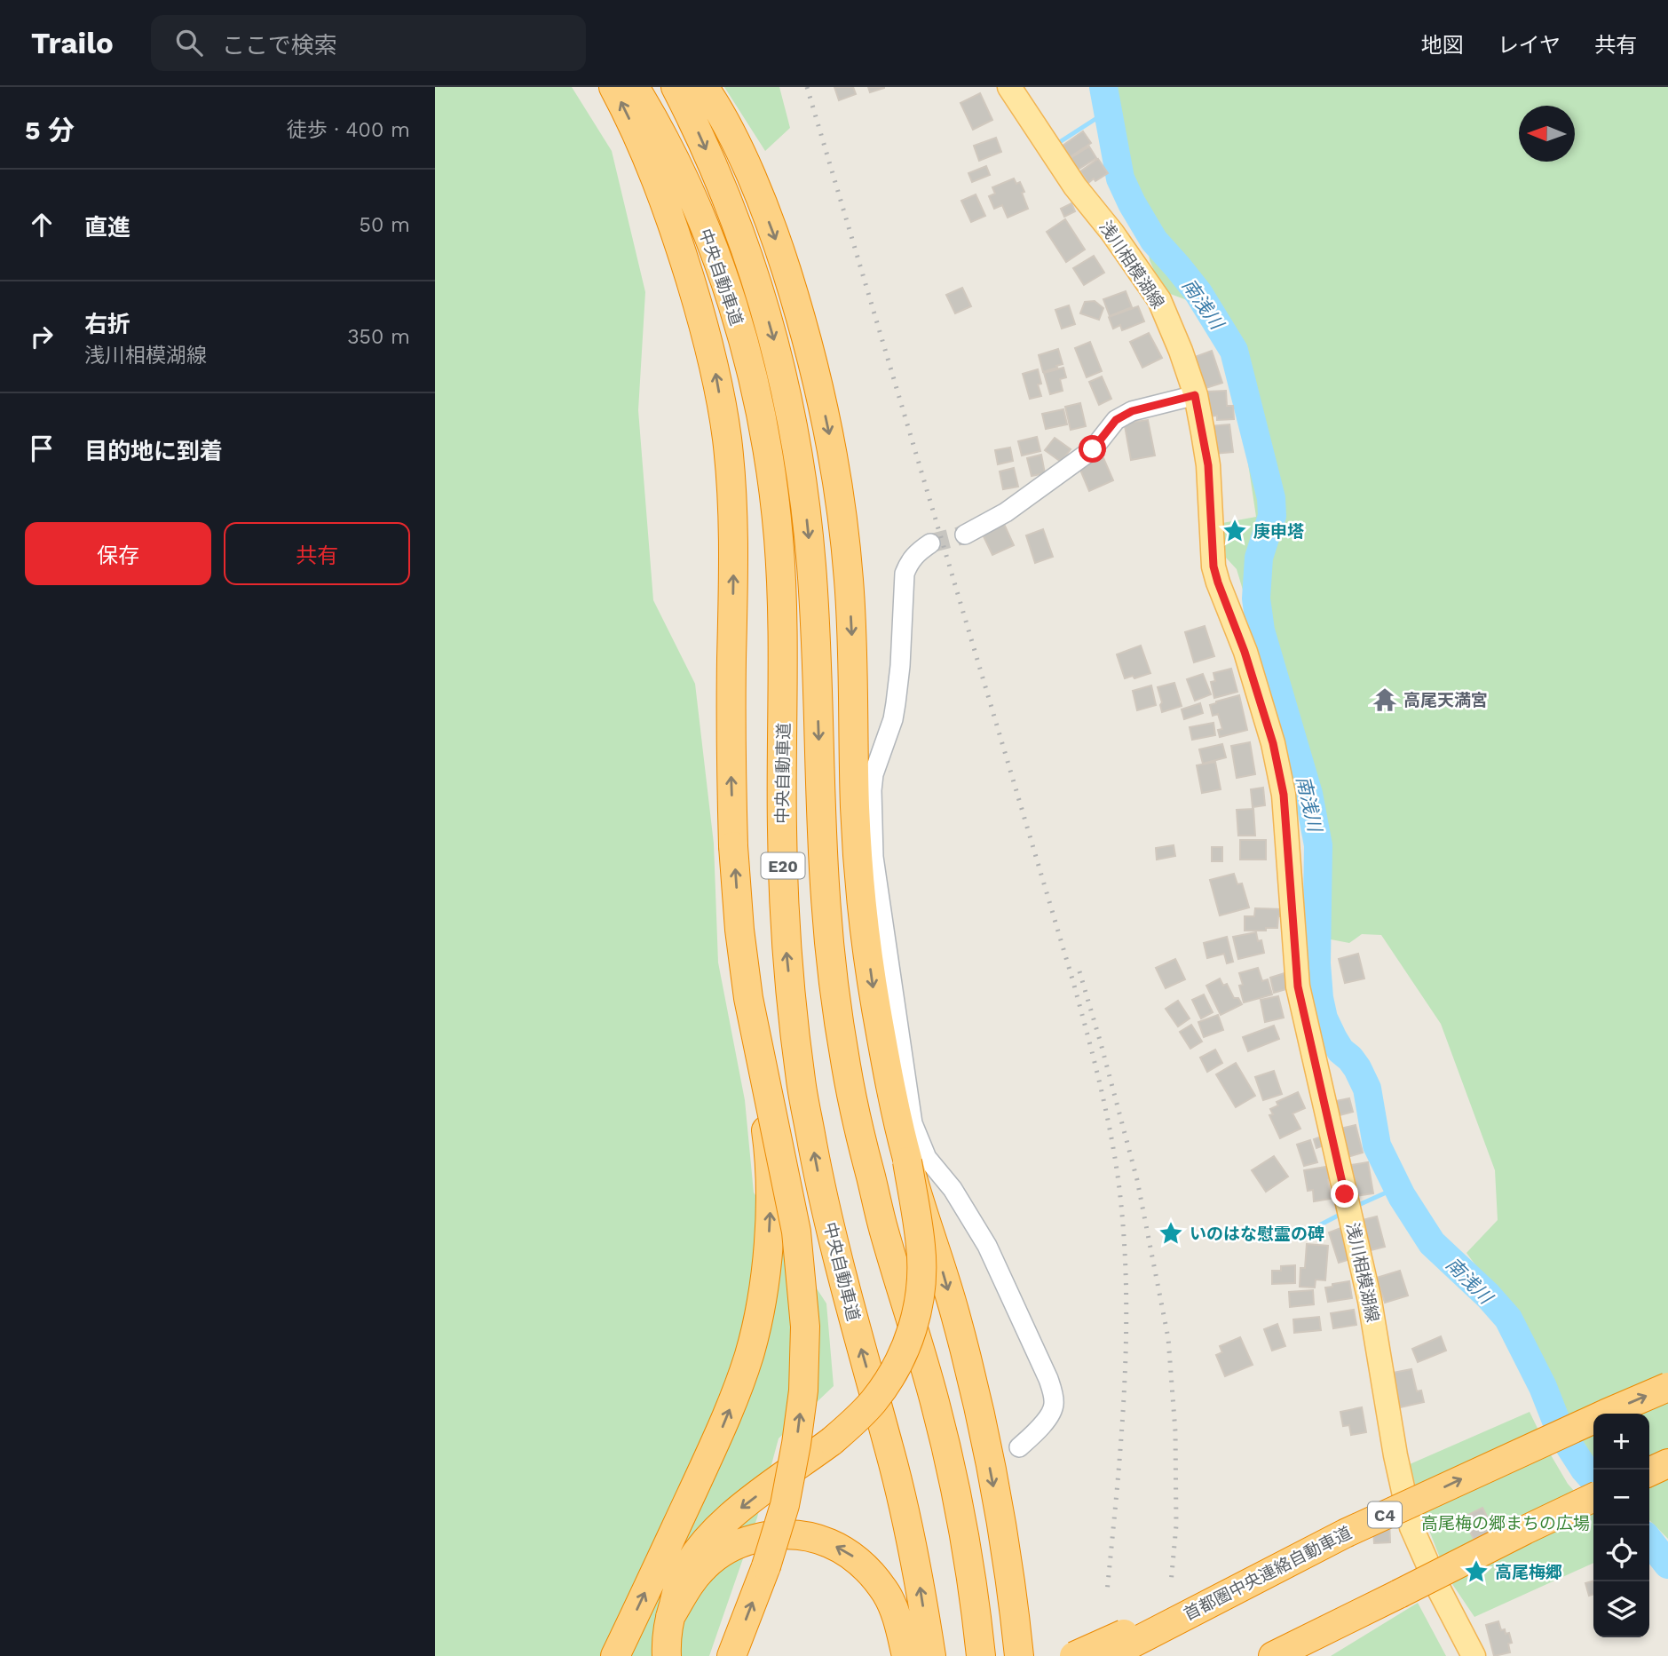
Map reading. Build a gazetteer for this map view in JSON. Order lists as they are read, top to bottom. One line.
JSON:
{"streets":{"highway":["中央自動車道","E20","C4","首都圏中央連絡自動車道"],"main road":["浅川相模湖線"]},"water":["南浅川"],"parks":["高尾梅の郷まちの広場"],"places":{"place":["庚申塔","いのはな慰霊の碑","高尾梅郷"],"temple":["高尾天満宮"]},"north":"left","page":{"header":"Trailo","search":"ここで検索","nav":["地図","レイヤ","共有"],"heading":["5 分","徒歩 · 400 m"],"list":[["直進","50 m"],["右折","浅川相模湖線","350 m"],"目的地に到着"],"buttons":["保存","共有"],"map_buttons":["+","−"]}}
